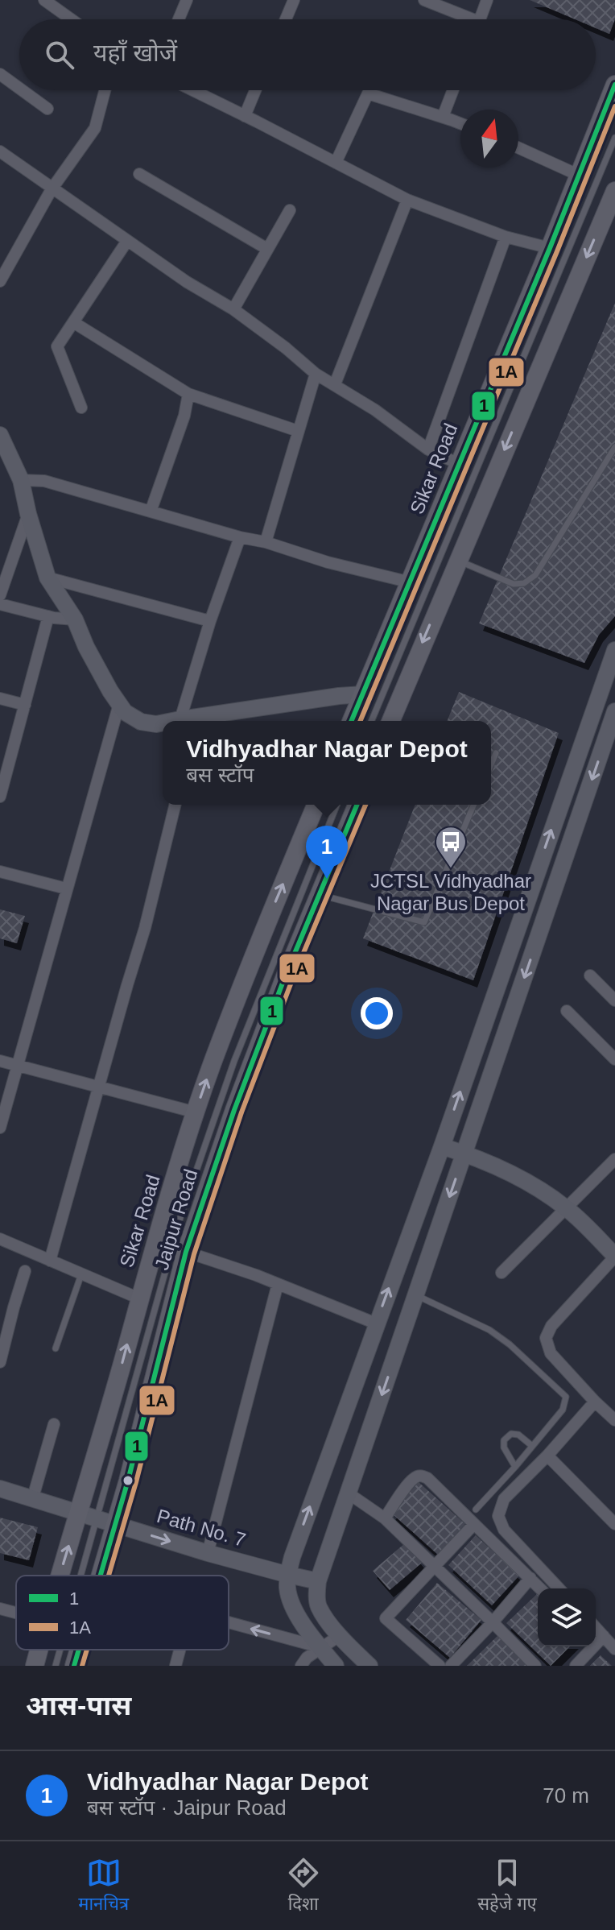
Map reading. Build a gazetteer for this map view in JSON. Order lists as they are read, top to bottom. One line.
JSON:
{"streets":{"main road":["Sikar Road","Jaipur Road"],"street":["Path No. 7"]},"crossings":[["Sikar Road","Path No. 7"],["Jaipur Road","Path No. 7"]],"one_way":["Sikar Road"],"places":{"bus stop":["JCTSL Vidhyadhar Nagar Bus Depot"]},"lines":["transit line 1","transit line 1A"],"legend":["1","1A"],"north":"top","page":{"search":"यहाँ खोजें","popup":["Vidhyadhar Nagar Depot","बस स्टॉप"],"pins":"1","heading":"आस-पास","list":[{"mark":"1","name":"Vidhyadhar Nagar Depot","note":"बस स्टॉप · Jaipur Road","value":"70 m"}],"nav":["मानचित्र","दिशा","सहेजे गए"]}}
